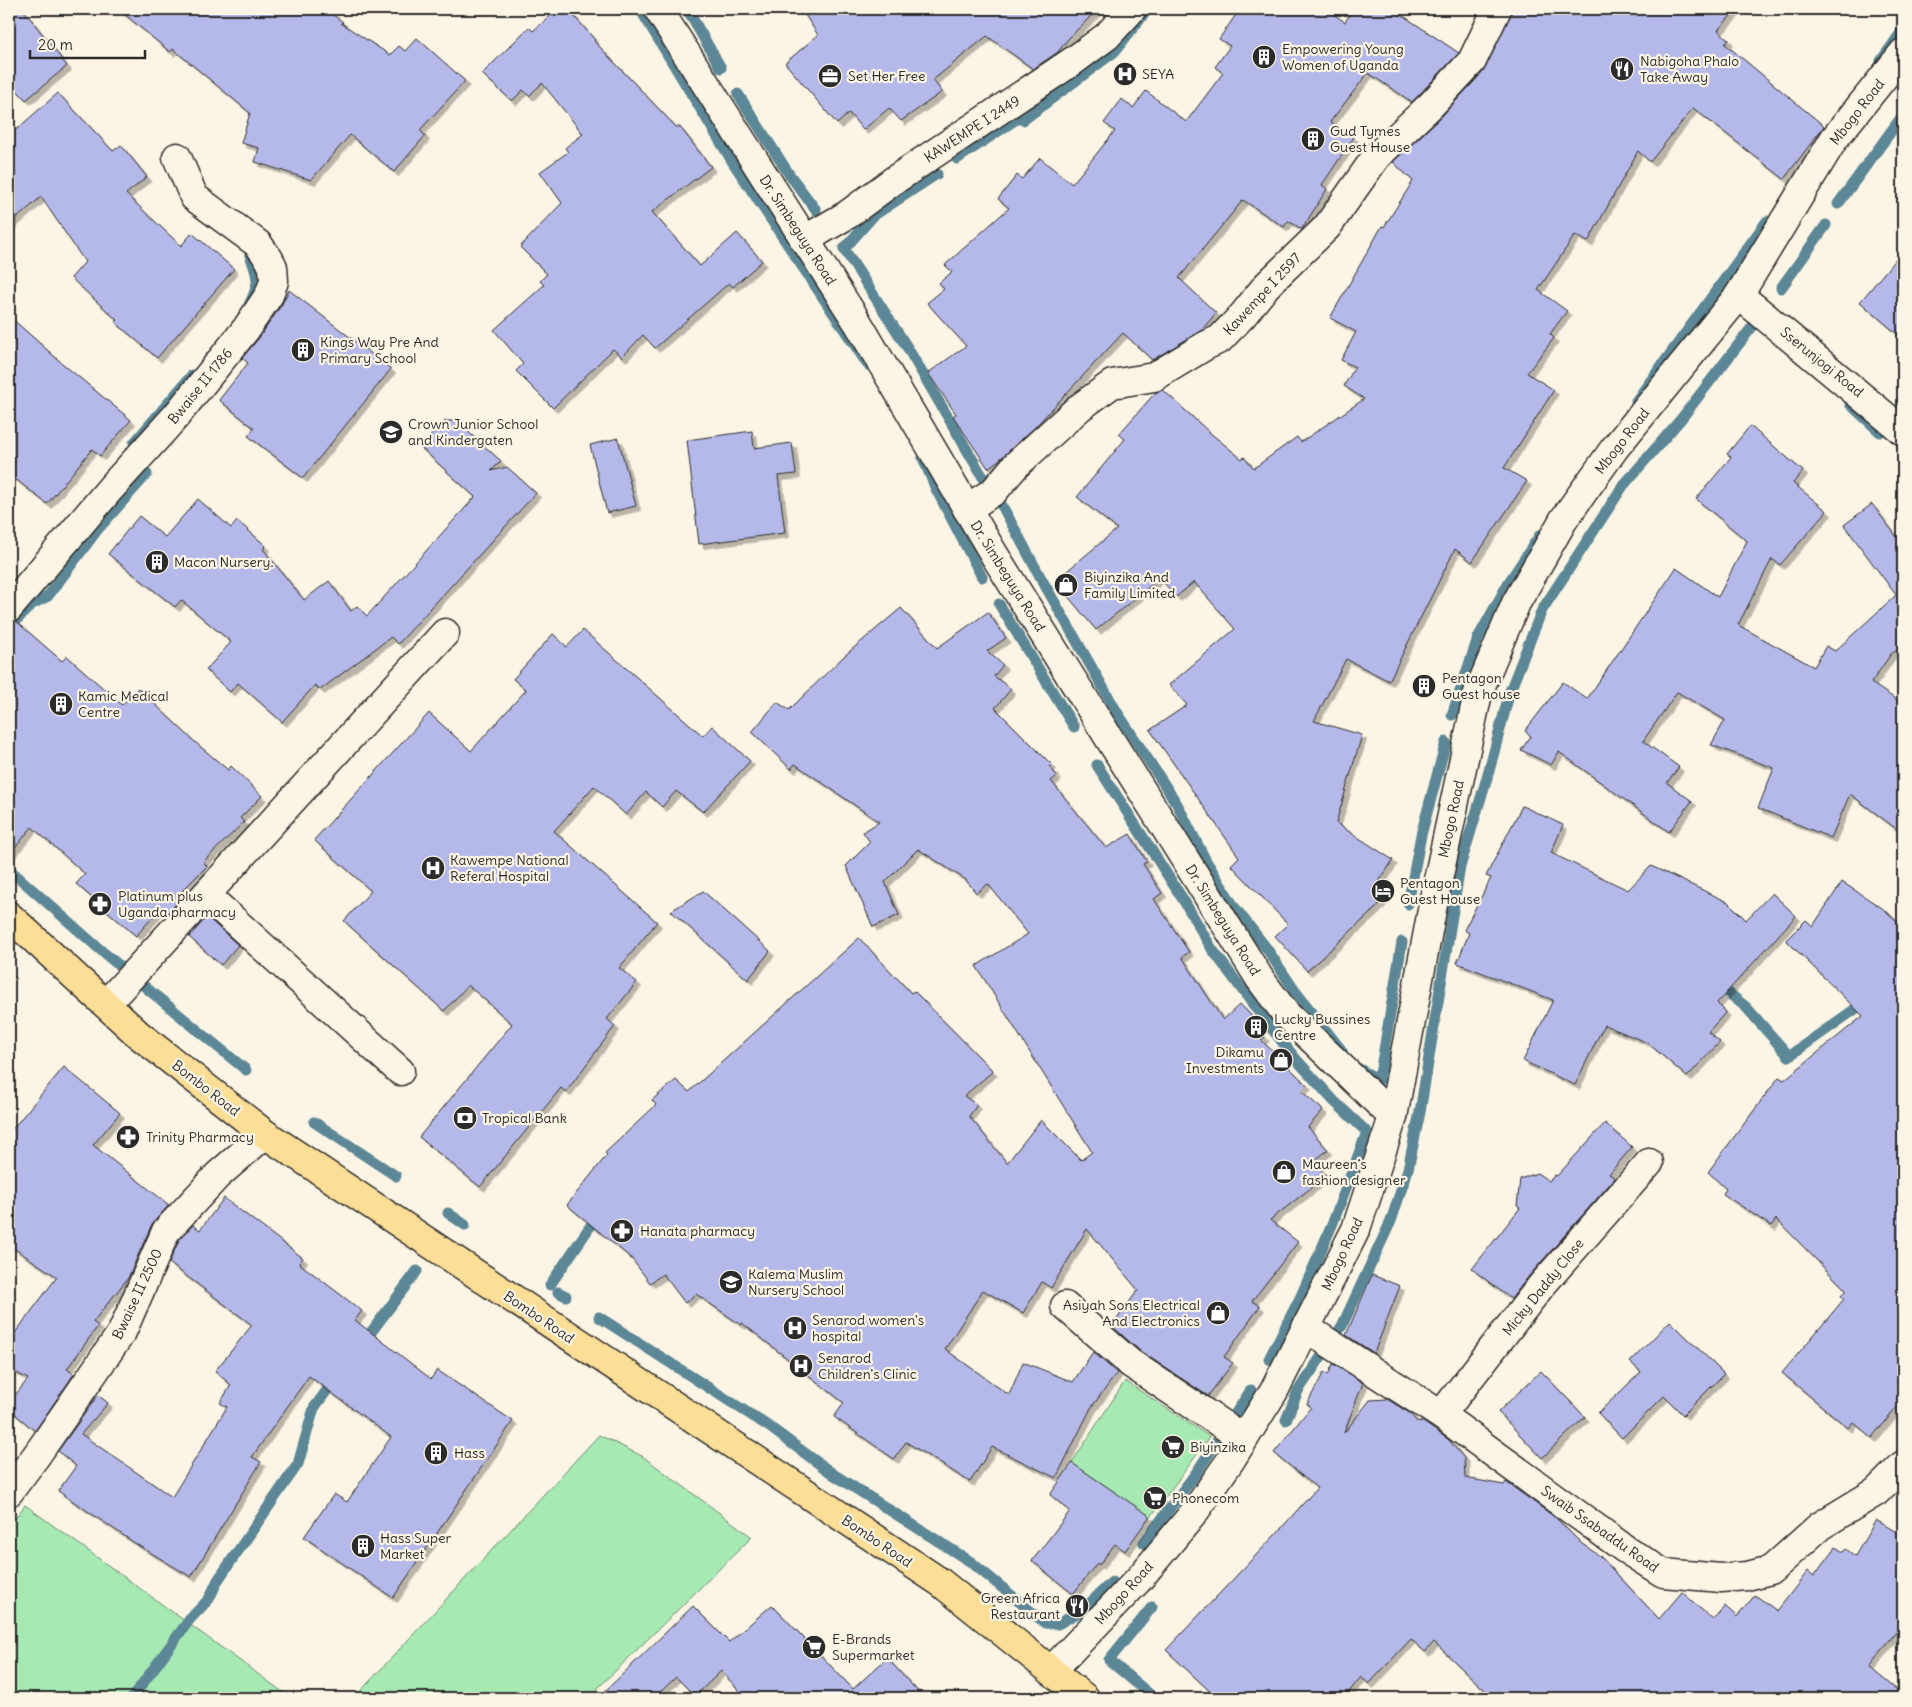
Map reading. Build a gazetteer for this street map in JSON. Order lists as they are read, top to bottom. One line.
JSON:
{"streets":{"main road":["Bombo Road"],"street":["Mbogo Road","KAWEMPE I 2449","Dr. Simbeguya Road","Kawempe I 2597","Sserunjogi Road","Bwaise II 1786","Micky Daddy Close","Bwaise II 2500","Swaib Ssabaddu Road"]},"crossings":[["Mbogo Road","Dr. Simbeguya Road"],["Mbogo Road","Sserunjogi Road"],["Mbogo Road","Bombo Road"],["Mbogo Road","Swaib Ssabaddu Road"],["KAWEMPE I 2449","Dr. Simbeguya Road"],["Dr. Simbeguya Road","Kawempe I 2597"],["Bombo Road","Bwaise II 2500"],["Micky Daddy Close","Swaib Ssabaddu Road"]],"places":{"building":["Empowering Young Women of Uganda","Gud Tymes Guest House","Kings Way Pre And Primary School","Macon Nursery.","Pentagon Guest house","Kamic Medical Centre","Lucky Bussines Centre","Hass","Hass Super Market"],"restaurant":["Nabigoha Phalo Take Away","Green Africa Restaurant"],"hospital":["SEYA","Kawempe National Referal Hospital","Senarod women's hospital","Senarod Children's Clinic"],"office":["Set Her Free"],"school or university":["Crown Junior School and Kindergaten","Kalema Muslim Nursery School"],"shop":["Biyinzika And Family Limited","Dikamu Investments","Maureen's fashion designer","Asiyah Sons Electrical And Electronics"],"hotel":["Pentagon Guest House"],"pharmacy":["Platinum plus Uganda pharmacy","Trinity Pharmacy","Hanata pharmacy"],"bank":["Tropical Bank"],"supermarket":["Biyinzika","Phonecom","E-Brands Supermarket"]},"scale_bar":"20 m"}
